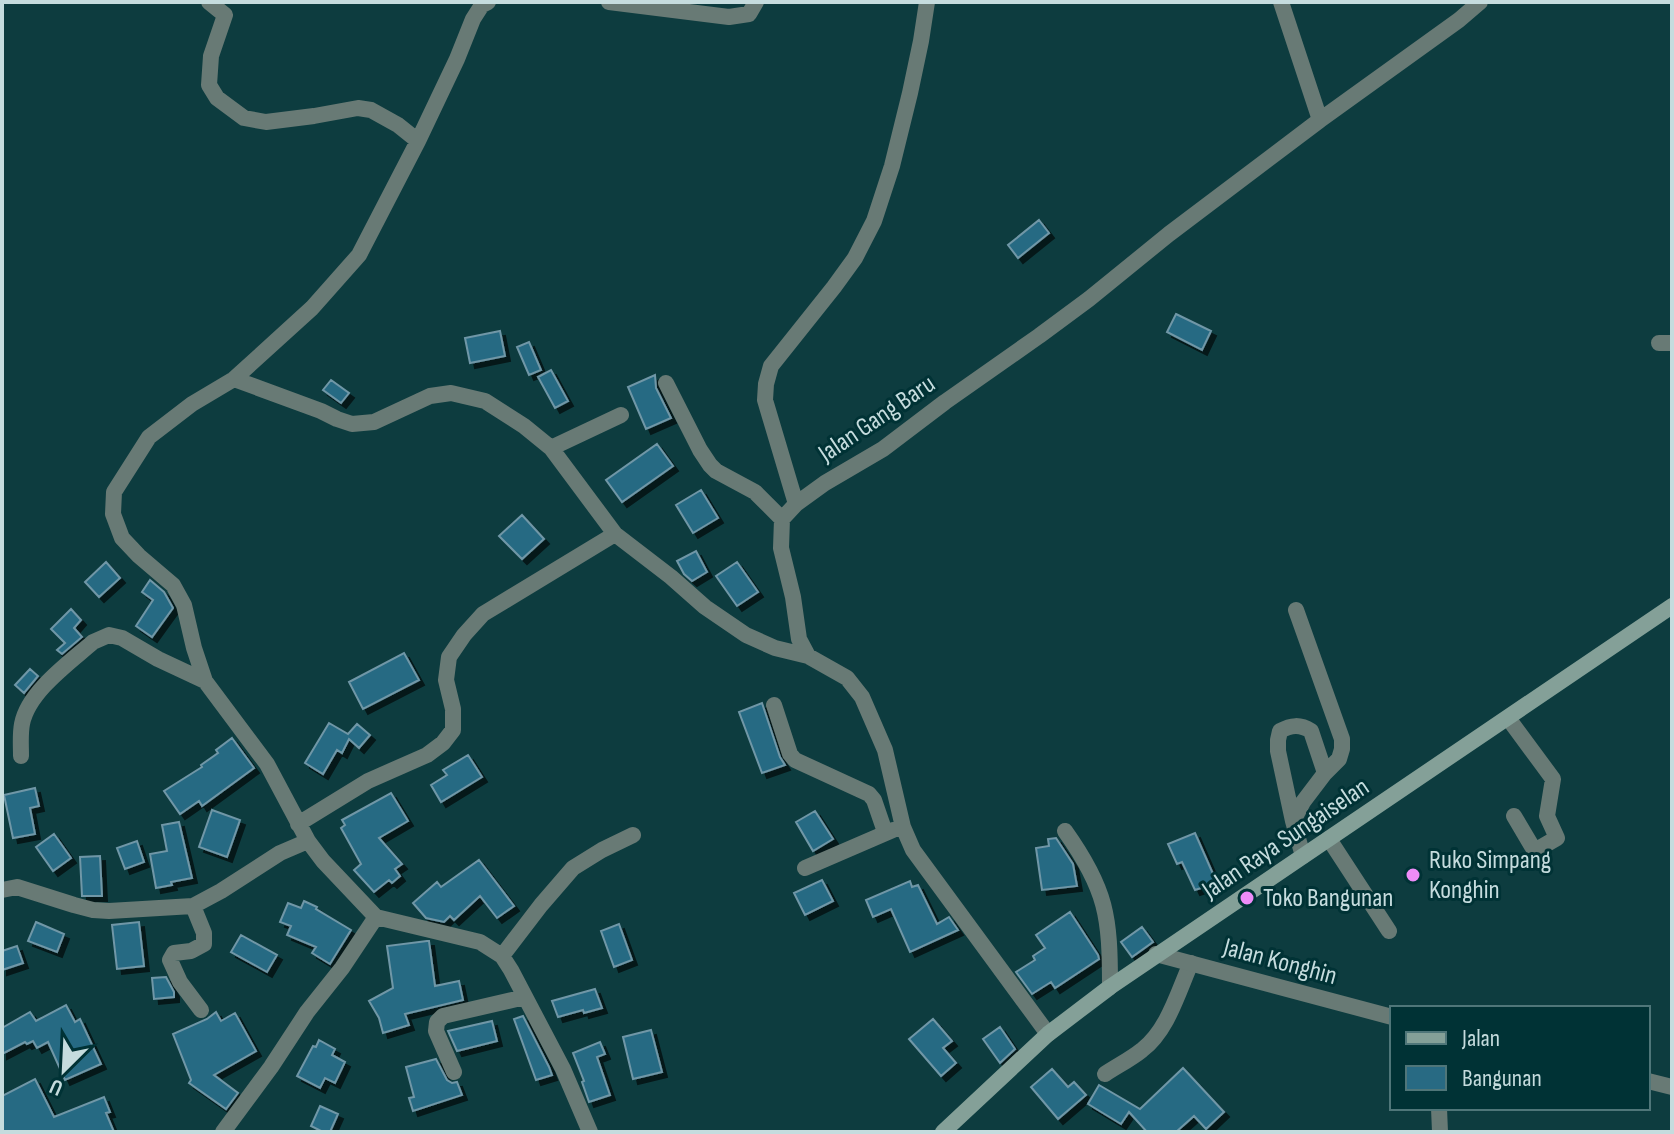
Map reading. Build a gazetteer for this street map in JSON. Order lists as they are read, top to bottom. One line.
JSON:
{"streets":{"main road":["Jalan Raya Sungaiselan"],"street":["Jalan Gang Baru","Jalan Konghin"]},"crossings":[["Jalan Raya Sungaiselan","Jalan Konghin"]],"places":["Ruko Simpang Konghin","Toko Bangunan"],"legend":["Jalan","Bangunan"],"north":"bottom left"}
